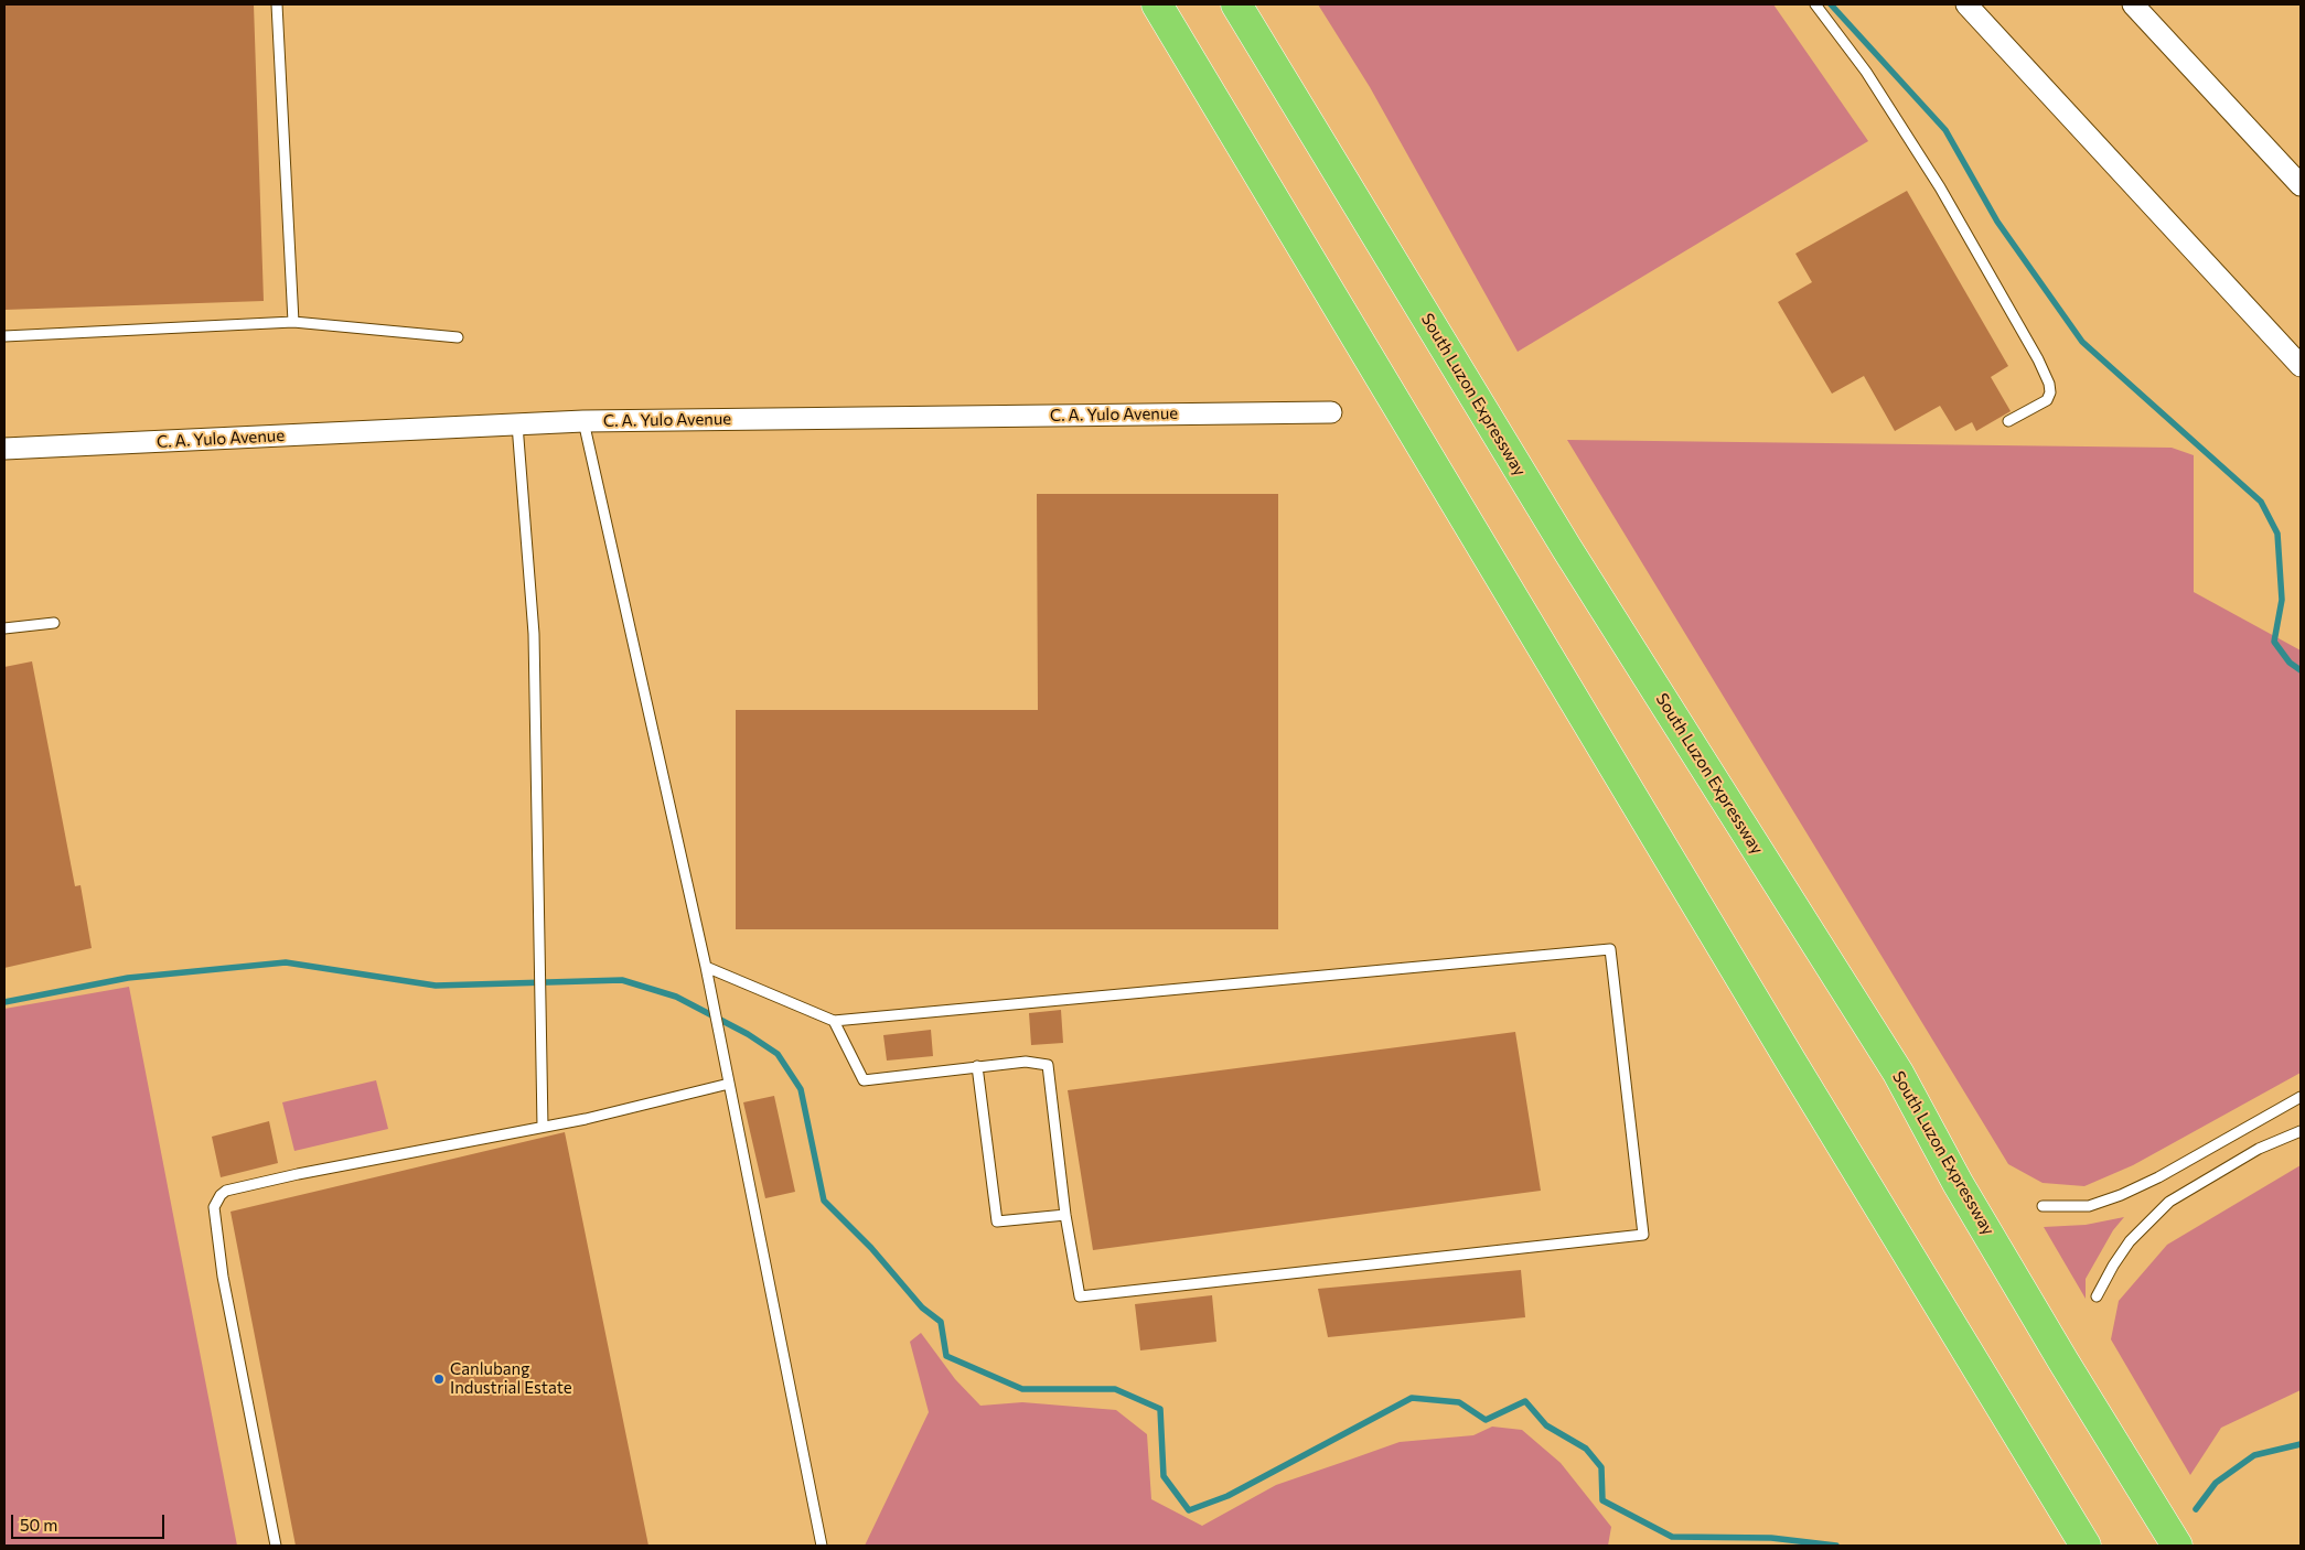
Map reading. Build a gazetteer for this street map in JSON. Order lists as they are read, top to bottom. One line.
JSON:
{"streets":{"highway":["South Luzon Expressway"],"street":["C. A. Yulo Avenue"]},"places":["Canlubang Industrial Estate"],"scale_bar":"50 m"}
